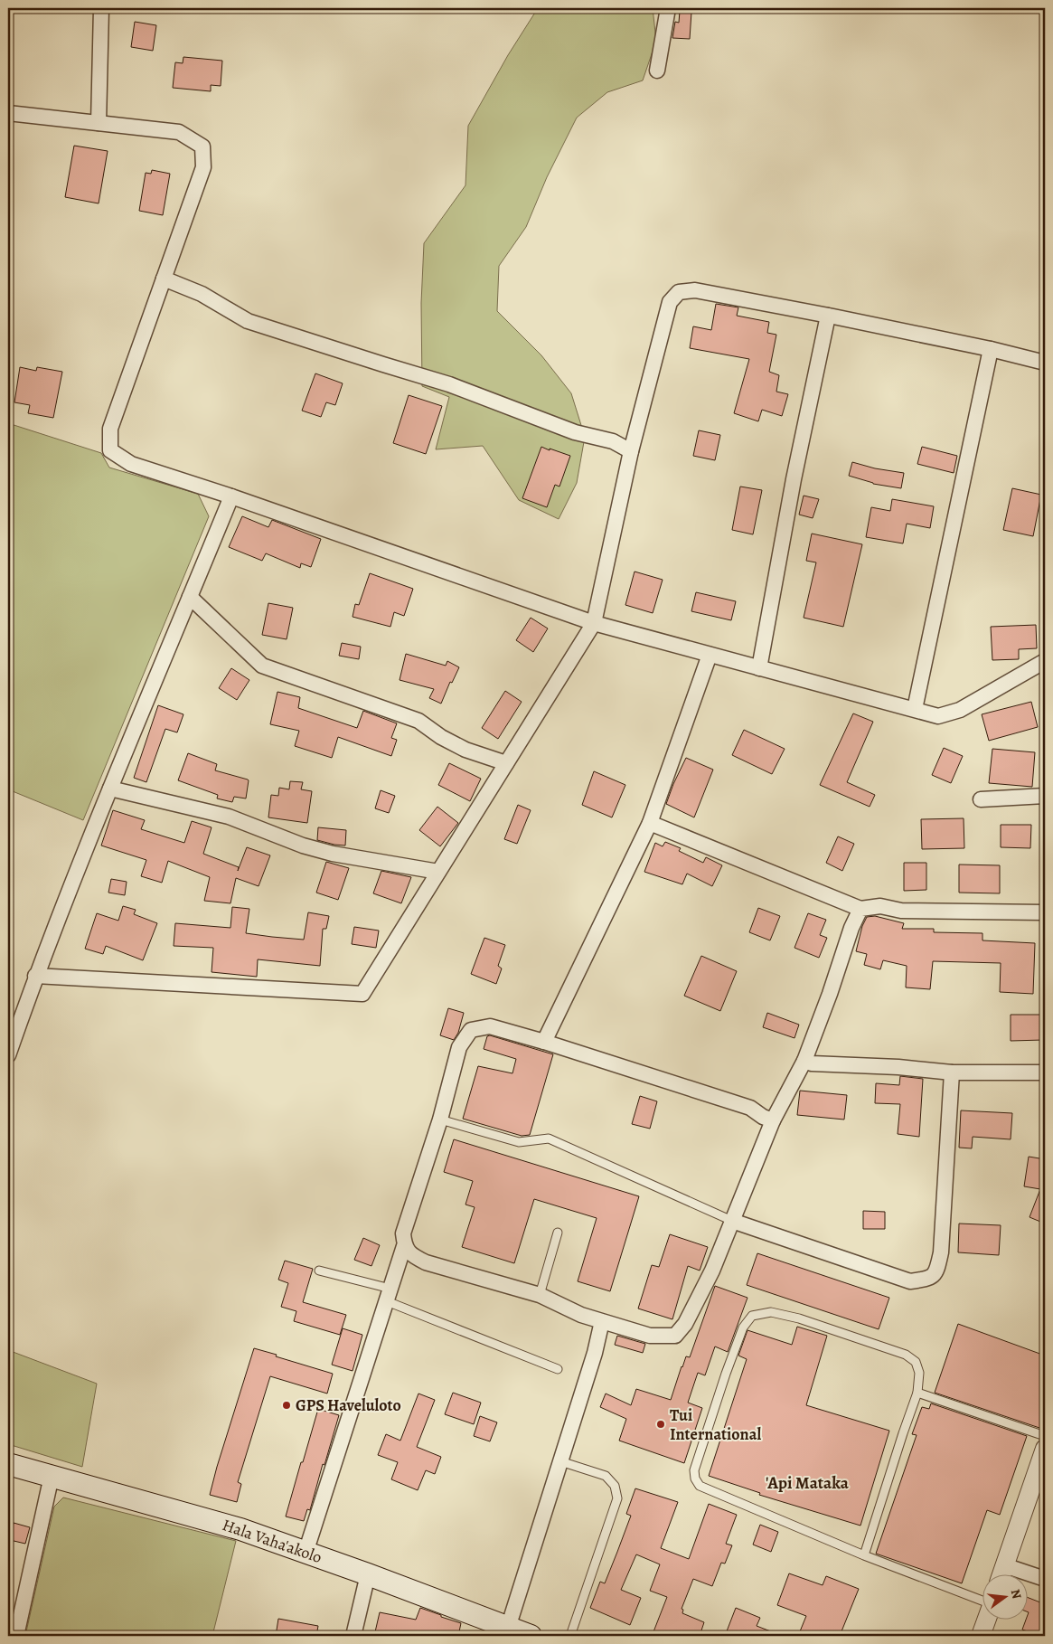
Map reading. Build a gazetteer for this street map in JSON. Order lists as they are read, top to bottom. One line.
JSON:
{"streets":{"main road":["Hala Vaha'akolo"]},"districts":["'Api Mataka"],"places":["GPS Haveluloto","Tui International"],"north":"right"}
